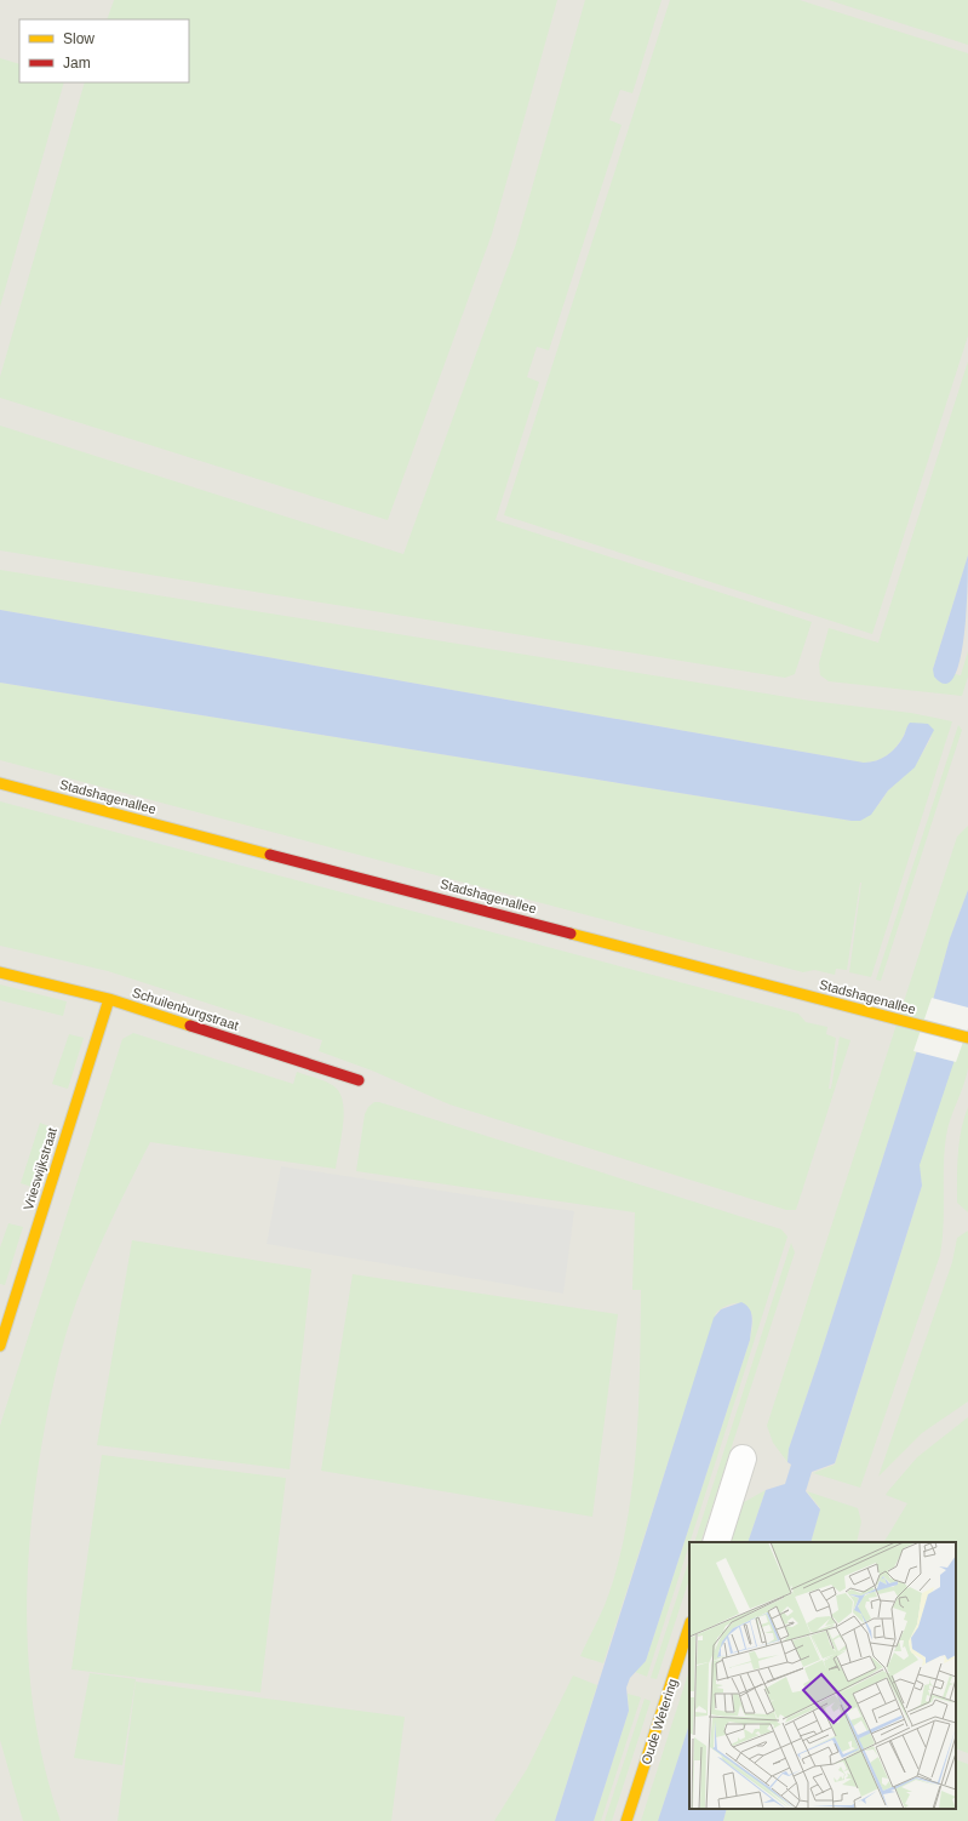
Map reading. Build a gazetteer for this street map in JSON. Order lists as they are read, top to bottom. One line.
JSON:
{"streets":{"main road":["Stadshagenallee","Schuilenburgstraat","Vrieswijkstraat","Oude Wetering"]},"crossings":[["Schuilenburgstraat","Vrieswijkstraat"]],"legend":["Slow","Jam"]}
